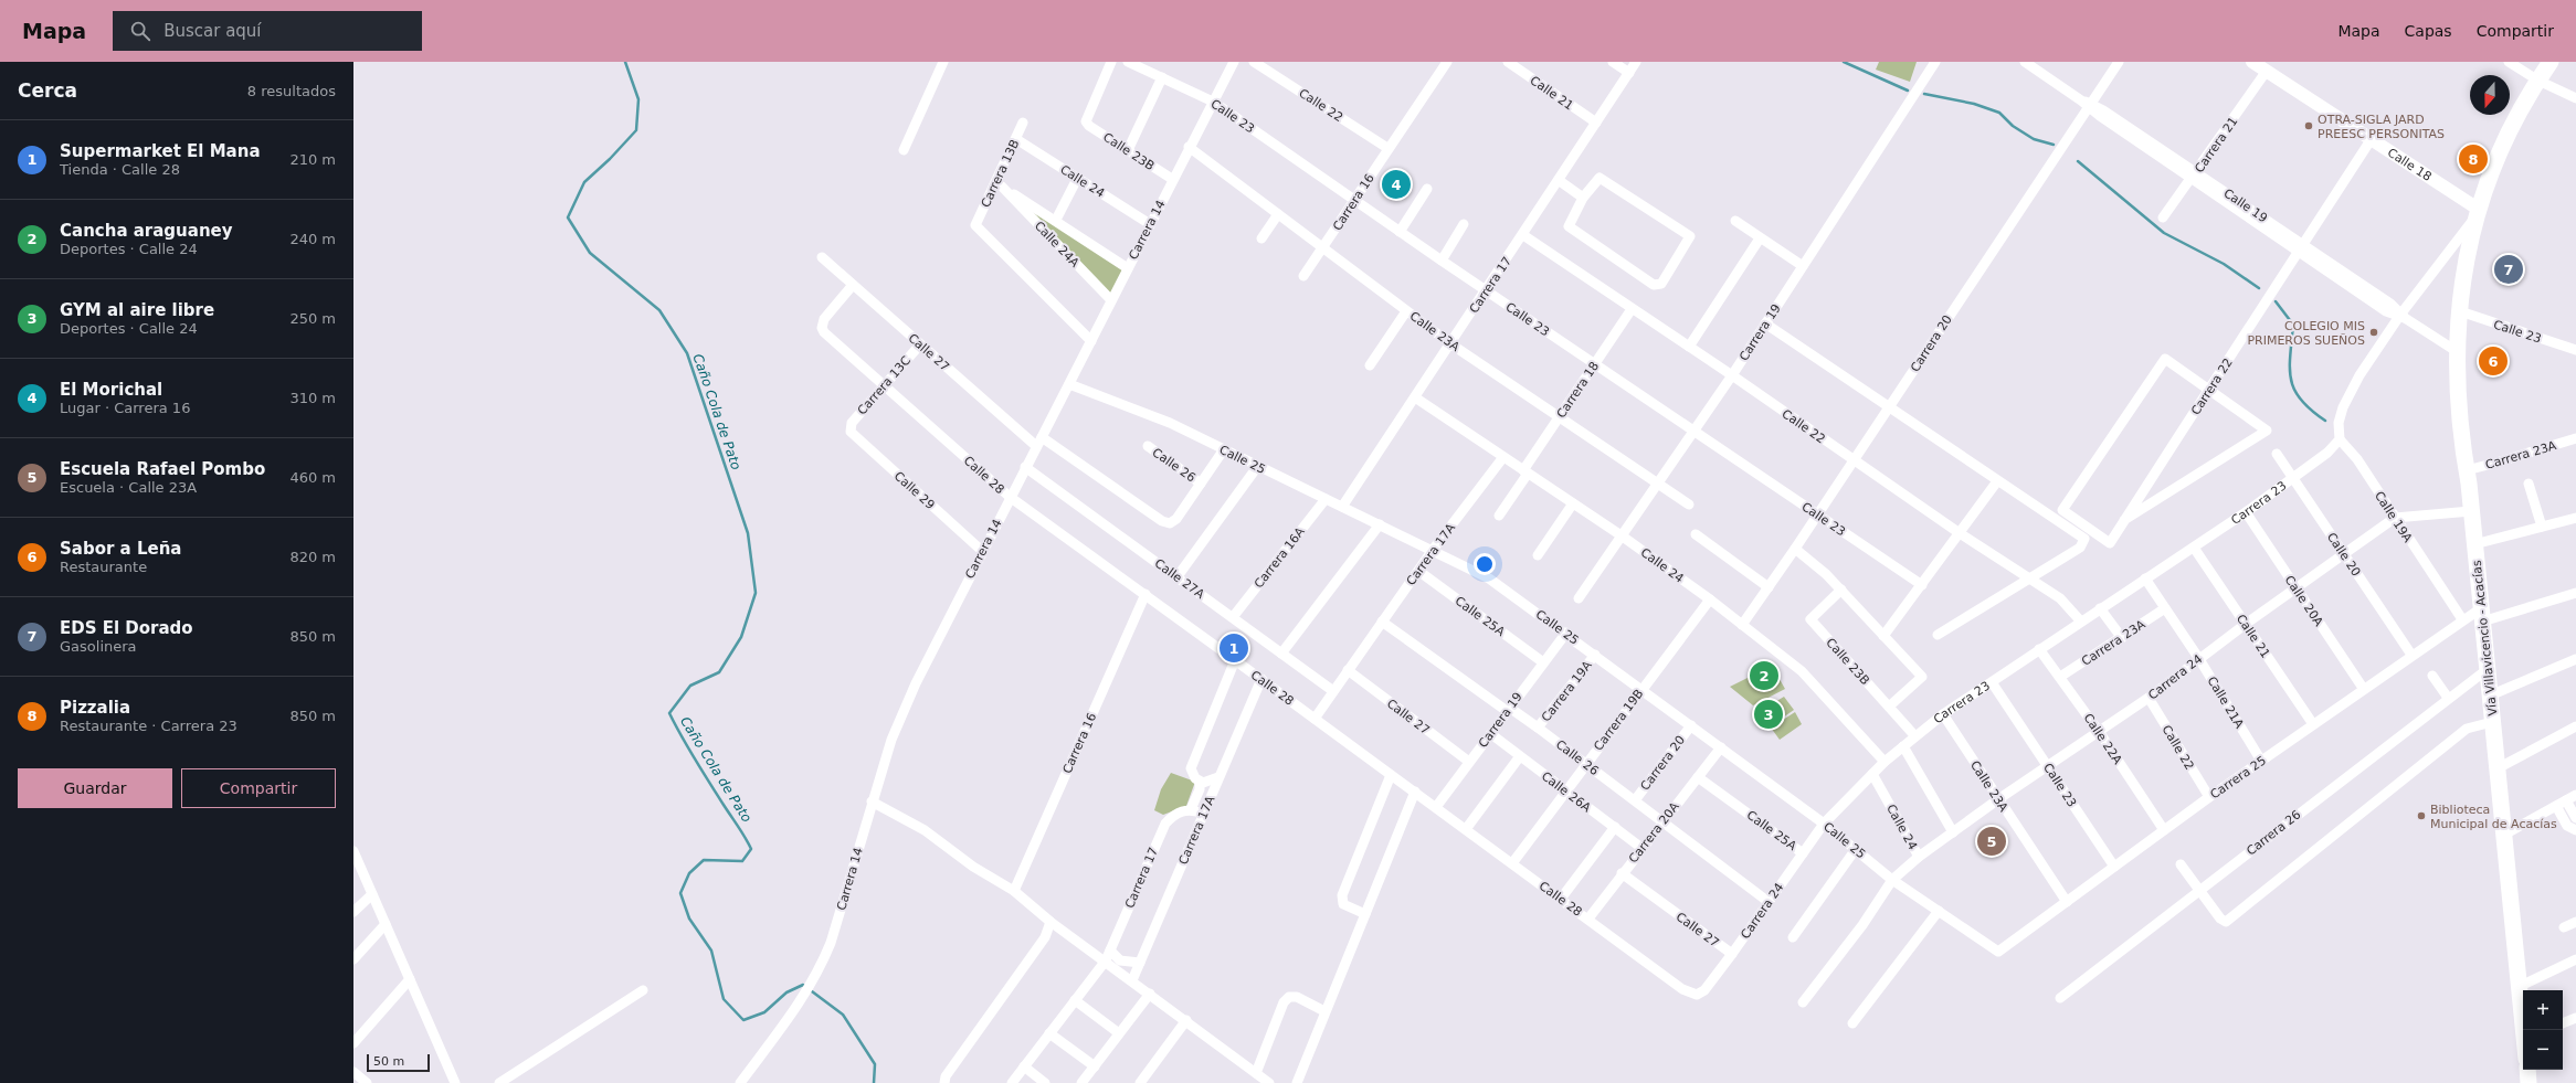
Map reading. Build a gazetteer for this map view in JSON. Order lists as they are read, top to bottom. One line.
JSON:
{"streets":{"main road":["Vía Villavicencio - Acacías"],"street":["Calle 21","Calle 22","Calle 23","Carrera 21","Calle 23B","Calle 18","Carrera 13B","Calle 24","Carrera 16","Calle 19","Carrera 14","Calle 24A","Carrera 17","Calle 23A","Carrera 19","Carrera 20","Calle 27","Carrera 13C","Carrera 22","Carrera 18","Carrera 23A","Calle 25","Calle 26","Calle 28","Calle 29","Carrera 23","Calle 19A","Carrera 17A","Calle 20","Carrera 16A","Calle 27A","Calle 20A","Calle 25A","Carrera 24","Carrera 19A","Calle 21A","Carrera 19B","Calle 22A","Carrera 25","Calle 26A","Carrera 20A","Carrera 26"]},"crossings":[["Calle 21","Carrera 17"],["Calle 21","Carrera 23"],["Calle 21","Carrera 24"],["Calle 21","Carrera 25"],["Calle 22","Carrera 16"],["Calle 22","Carrera 17"],["Calle 22","Carrera 19"],["Calle 22","Carrera 20"],["Calle 22","Carrera 18"],["Calle 22","Carrera 23"],["Calle 22","Carrera 24"],["Calle 22","Carrera 25"],["Calle 23","Carrera 16"],["Calle 23","Carrera 14"],["Calle 23","Carrera 17"],["Calle 23","Carrera 19"],["Calle 23","Carrera 20"],["Calle 23","Carrera 18"],["Calle 23","Carrera 23"],["Calle 23","Vía Villavicencio - Acacías"],["Calle 23","Carrera 24"],["Calle 23","Carrera 25"],["Carrera 21","Calle 18"],["Carrera 21","Calle 19"],["Calle 23B","Carrera 14"],["Calle 23B","Carrera 23"],["Calle 18","Carrera 22"],["Calle 18","Vía Villavicencio - Acacías"],["Carrera 13B","Calle 24"],["Carrera 13B","Carrera 14"],["Carrera 13B","Calle 24A"],["Calle 24","Carrera 14"],["Calle 24","Carrera 17"],["Calle 24","Carrera 19"],["Calle 24","Carrera 20"],["Calle 24","Carrera 18"],["Calle 24","Carrera 23"],["Calle 24","Carrera 17A"],["Calle 24","Carrera 24"],["Calle 24","Carrera 19B"],["Carrera 16","Calle 23A"],["Carrera 16","Calle 28"],["Calle 19","Carrera 20"],["Calle 19","Carrera 22"],["Calle 19","Vía Villavicencio - Acacías"],["Carrera 14","Calle 24A"],["Carrera 14","Calle 23A"],["Carrera 14","Calle 27"],["Carrera 14","Calle 25"],["Carrera 14","Calle 28"],["Carrera 14","Calle 29"],["Carrera 14","Calle 27A"],["Carrera 17","Calle 23A"],["Carrera 17","Calle 25"],["Calle 23A","Carrera 19"],["Calle 23A","Carrera 18"],["Calle 23A","Carrera 23"],["Calle 23A","Carrera 24"],["Calle 23A","Carrera 25"],["Carrera 19","Calle 27"],["Carrera 19","Calle 25"],["Carrera 19","Calle 26"],["Carrera 19","Calle 28"],["Carrera 19","Calle 25A"],["Carrera 19","Calle 26A"],["Carrera 20","Calle 25"],["Carrera 20","Calle 26"],["Calle 27","Carrera 13C"],["Calle 27","Calle 26"],["Calle 27","Calle 28"],["Calle 27","Carrera 17A"],["Calle 27","Carrera 24"],["Calle 27","Carrera 20A"],["Carrera 13C","Calle 28"],["Carrera 13C","Calle 29"],["Carrera 23A","Vía Villavicencio - Acacías"],["Carrera 23A","Calle 21A"],["Carrera 23A","Calle 22A"],["Calle 25","Carrera 23"],["Calle 25","Carrera 17A"],["Calle 25","Carrera 16A"],["Calle 25","Carrera 24"],["Calle 25","Carrera 19A"],["Calle 25","Carrera 19B"],["Calle 25","Carrera 25"],["Calle 25","Carrera 20A"],["Calle 26","Carrera 17A"],["Calle 26","Carrera 24"],["Calle 26","Carrera 19A"],["Calle 26","Carrera 19B"],["Calle 26","Carrera 20A"],["Calle 28","Carrera 17A"],["Calle 28","Carrera 24"],["Calle 28","Carrera 19B"],["Calle 28","Carrera 20A"],["Carrera 23","Calle 19A"],["Carrera 23","Calle 20"],["Carrera 23","Calle 20A"],["Carrera 23","Carrera 24"],["Carrera 23","Calle 21A"],["Carrera 23","Calle 22A"],["Calle 19A","Carrera 24"],["Calle 19A","Carrera 25"],["Carrera 17A","Calle 27A"],["Carrera 17A","Calle 25A"],["Calle 20","Carrera 24"],["Calle 20","Carrera 25"],["Carrera 16A","Calle 27A"],["Calle 20A","Carrera 24"],["Calle 20A","Carrera 25"],["Calle 25A","Carrera 24"],["Calle 25A","Carrera 20A"],["Vía Villavicencio - Acacías","Carrera 25"],["Vía Villavicencio - Acacías","Carrera 26"],["Carrera 24","Calle 21A"],["Carrera 24","Calle 22A"],["Calle 21A","Carrera 25"],["Carrera 19B","Calle 26A"],["Calle 22A","Carrera 25"],["Calle 26A","Carrera 20A"]],"water":["Caño Cola de Pato"],"places":["OTRA-SIGLA JARD PREESC PERSONITAS","COLEGIO MIS PRIMEROS SUEÑOS","Biblioteca Municipal de Acacías"],"scale_bar":"50 m","north":"bottom","page":{"header":"Mapa","search":"Buscar aquí","nav":["Mapa","Capas","Compartir"],"heading":["Cerca","8 resultados"],"list":[{"mark":"1","name":"Supermarket El Mana","note":"Tienda · Calle 28","value":"210 m"},{"mark":"2","name":"Cancha araguaney","note":"Deportes · Calle 24","value":"240 m"},{"mark":"3","name":"GYM al aire libre","note":"Deportes · Calle 24","value":"250 m"},{"mark":"4","name":"El Morichal","note":"Lugar · Carrera 16","value":"310 m"},{"mark":"5","name":"Escuela Rafael Pombo","note":"Escuela · Calle 23A","value":"460 m"},{"mark":"6","name":"Sabor a Leña","note":"Restaurante","value":"820 m"},{"mark":"7","name":"EDS El Dorado","note":"Gasolinera","value":"850 m"},{"mark":"8","name":"Pizzalia","note":"Restaurante · Carrera 23","value":"850 m"}],"pins":["8","4","7","6","1","2","3","5"],"buttons":["Guardar","Compartir"],"map_buttons":["+","−"],"scale":"50 m"}}
